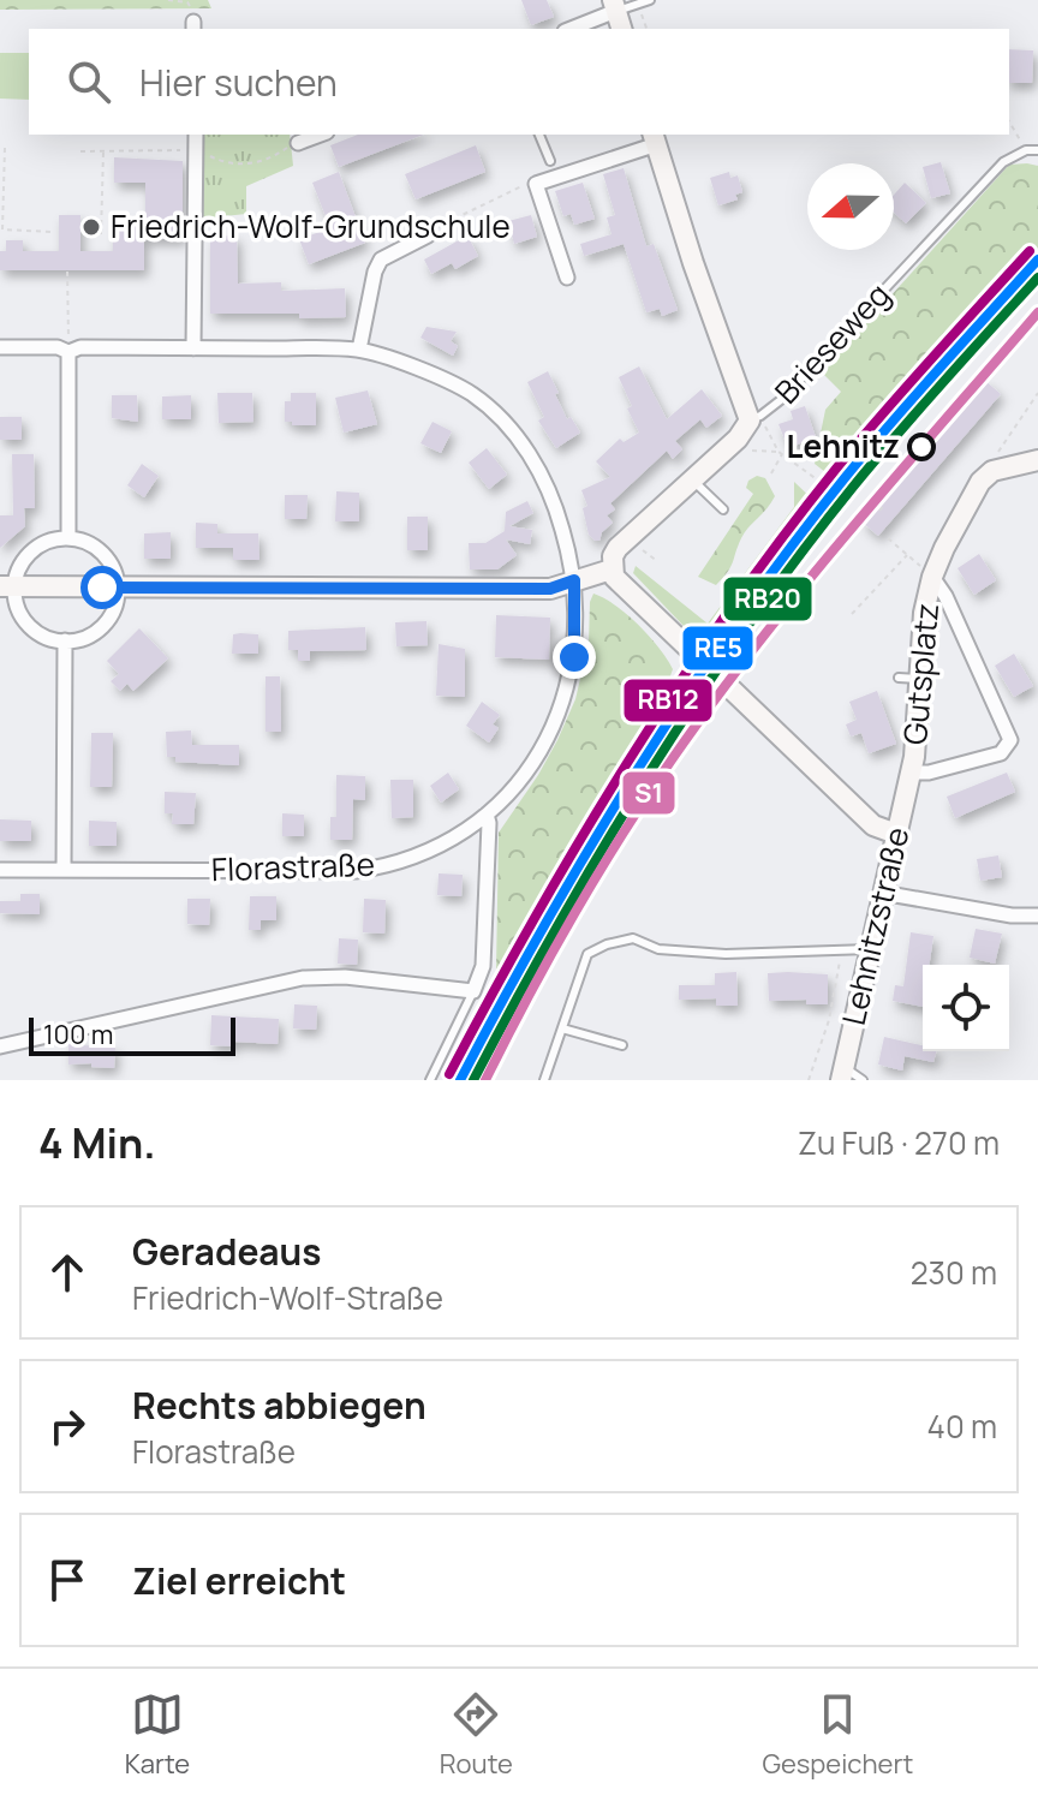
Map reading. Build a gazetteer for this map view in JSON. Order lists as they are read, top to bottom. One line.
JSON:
{"streets":{"main road":["Gutsplatz","Lehnitzstraße"],"street":["Florastraße"],"lane":["Brieseweg"]},"crossings":[["Gutsplatz","Lehnitzstraße"]],"places":["Friedrich-Wolf-Grundschule","Lehnitz"],"lines":["transit line RB12","transit line RE5","transit line RB20","transit line S1"],"scale_bar":"100 m","north":"left","page":{"search":"Hier suchen","scale":"100 m","heading":["4 Min.","Zu Fuß · 270 m"],"list":[["Geradeaus","Friedrich-Wolf-Straße","230 m"],["Rechts abbiegen","Florastraße","40 m"],"Ziel erreicht"],"nav":["Karte","Route","Gespeichert"]}}
